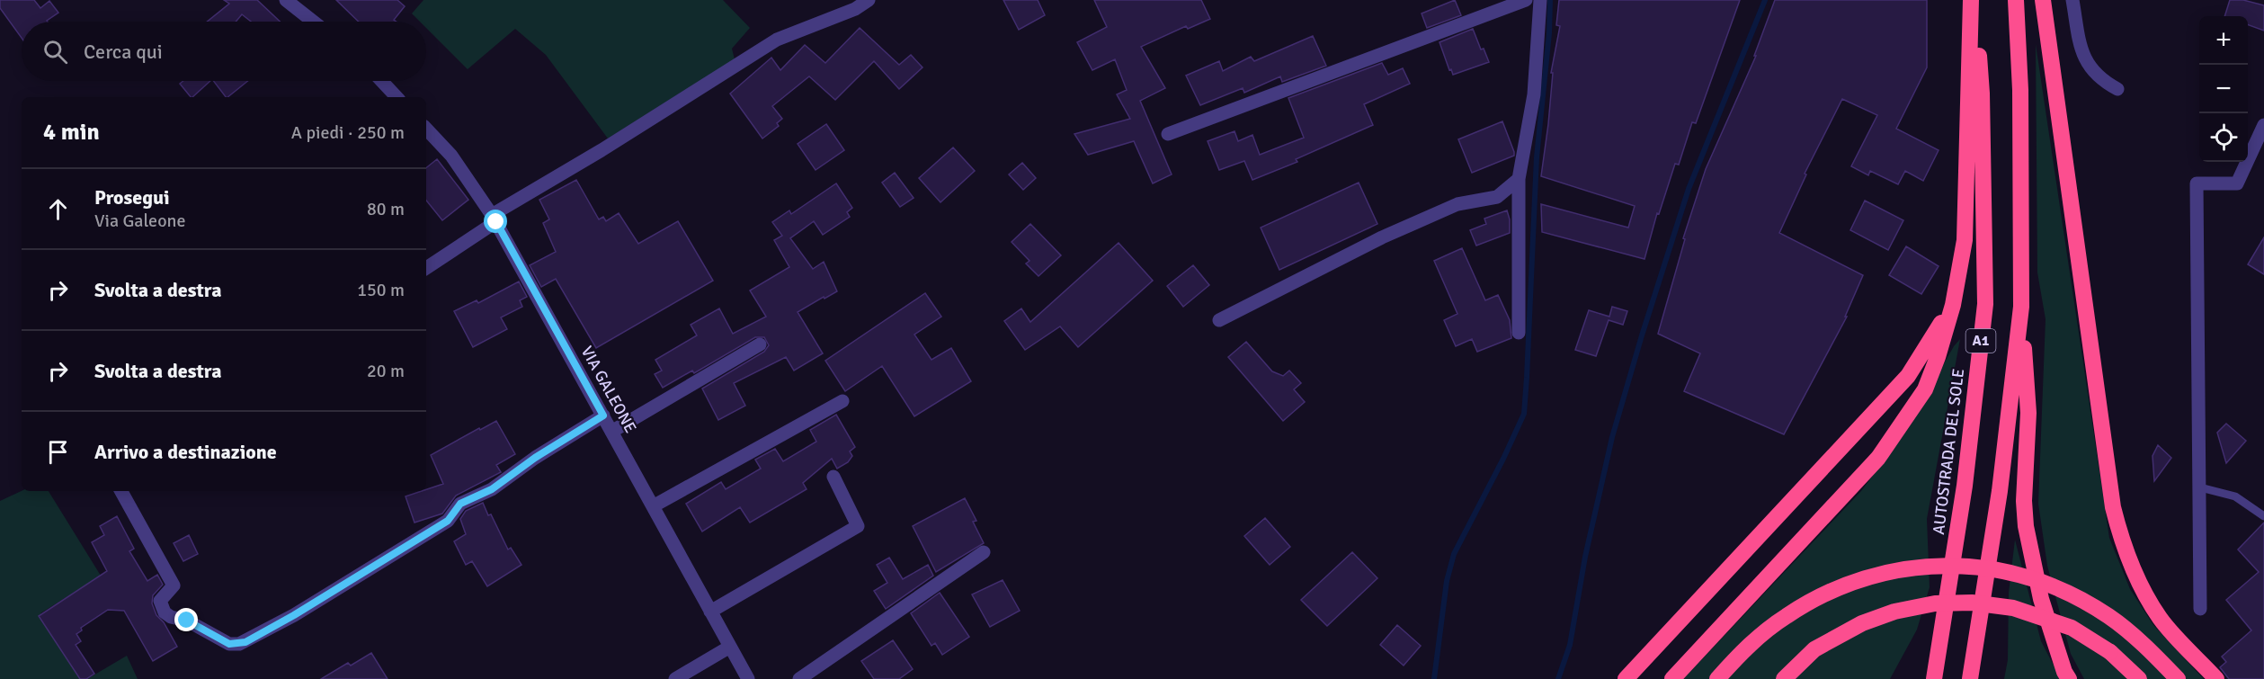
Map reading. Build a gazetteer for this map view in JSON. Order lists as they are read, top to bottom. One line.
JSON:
{"streets":{"highway":["A1","AUTOSTRADA DEL SOLE"],"street":["VIA GALEONE"]},"page":{"map_buttons":["+","−"],"search":"Cerca qui","heading":["4 min","A piedi · 250 m"],"list":[["Prosegui","Via Galeone","80 m"],["Svolta a destra","150 m"],["Svolta a destra","20 m"],"Arrivo a destinazione"]}}
